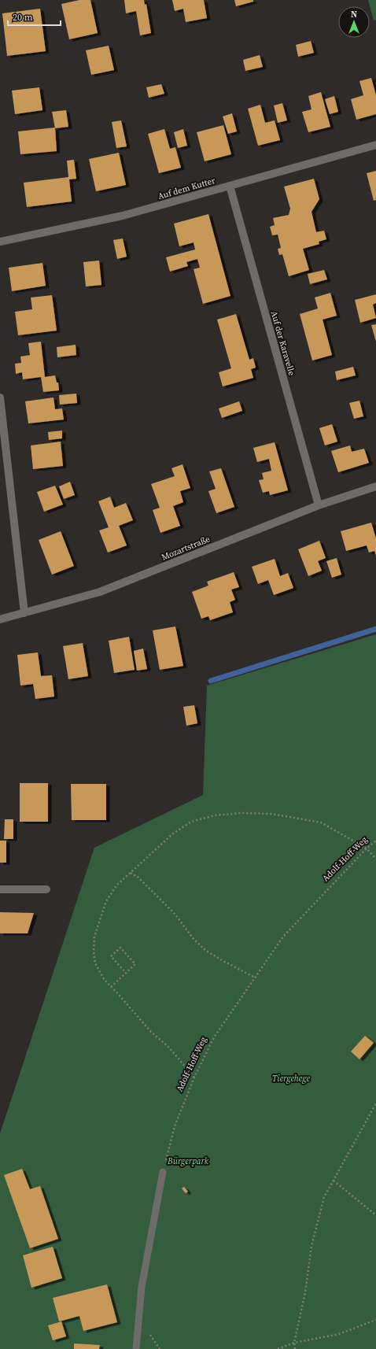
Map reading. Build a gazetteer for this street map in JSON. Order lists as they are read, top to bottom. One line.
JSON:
{"streets":{"street":["Auf dem Kutter","Auf der Karavelle","Mozartstraße"],"path":["Adolf-Hoff-Weg"]},"crossings":[["Auf dem Kutter","Auf der Karavelle"],["Auf der Karavelle","Mozartstraße"]],"parks":["Tiergehege","Bürgerpark"],"scale_bar":"20 m","north":"top"}
